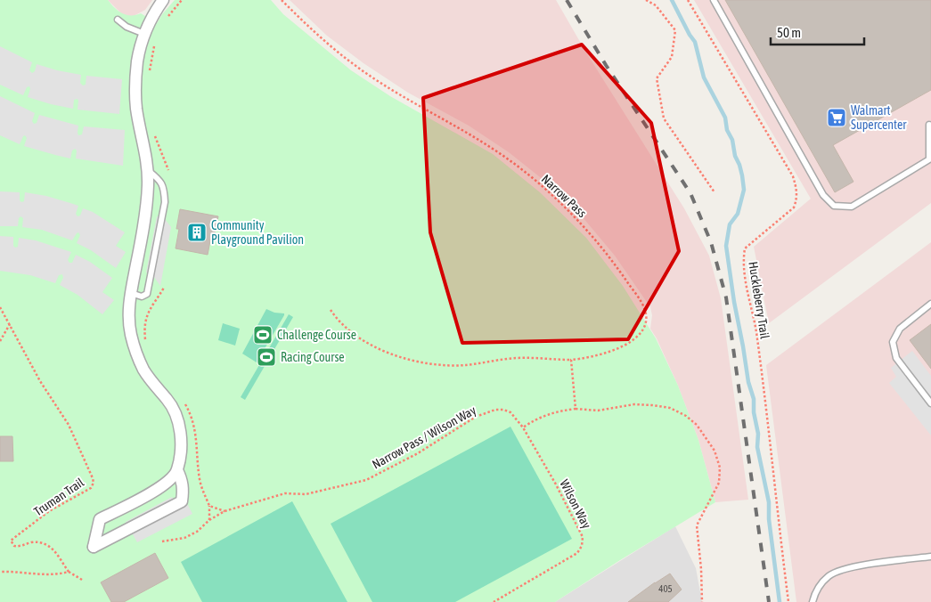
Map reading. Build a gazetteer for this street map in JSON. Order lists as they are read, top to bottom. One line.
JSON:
{"streets":{"path":["Narrow Pass","Huckleberry Trail","Narrow Pass / Wilson Way","Truman Trail","Wilson Way"]},"crossings":[["Narrow Pass / Wilson Way","Wilson Way"]],"places":{"supermarket":["Walmart Supercenter"],"building":["Community Playground Pavilion"],"sports":["Challenge Course","Racing Course"]},"house_numbers":["405"],"scale_bar":"50 m"}
